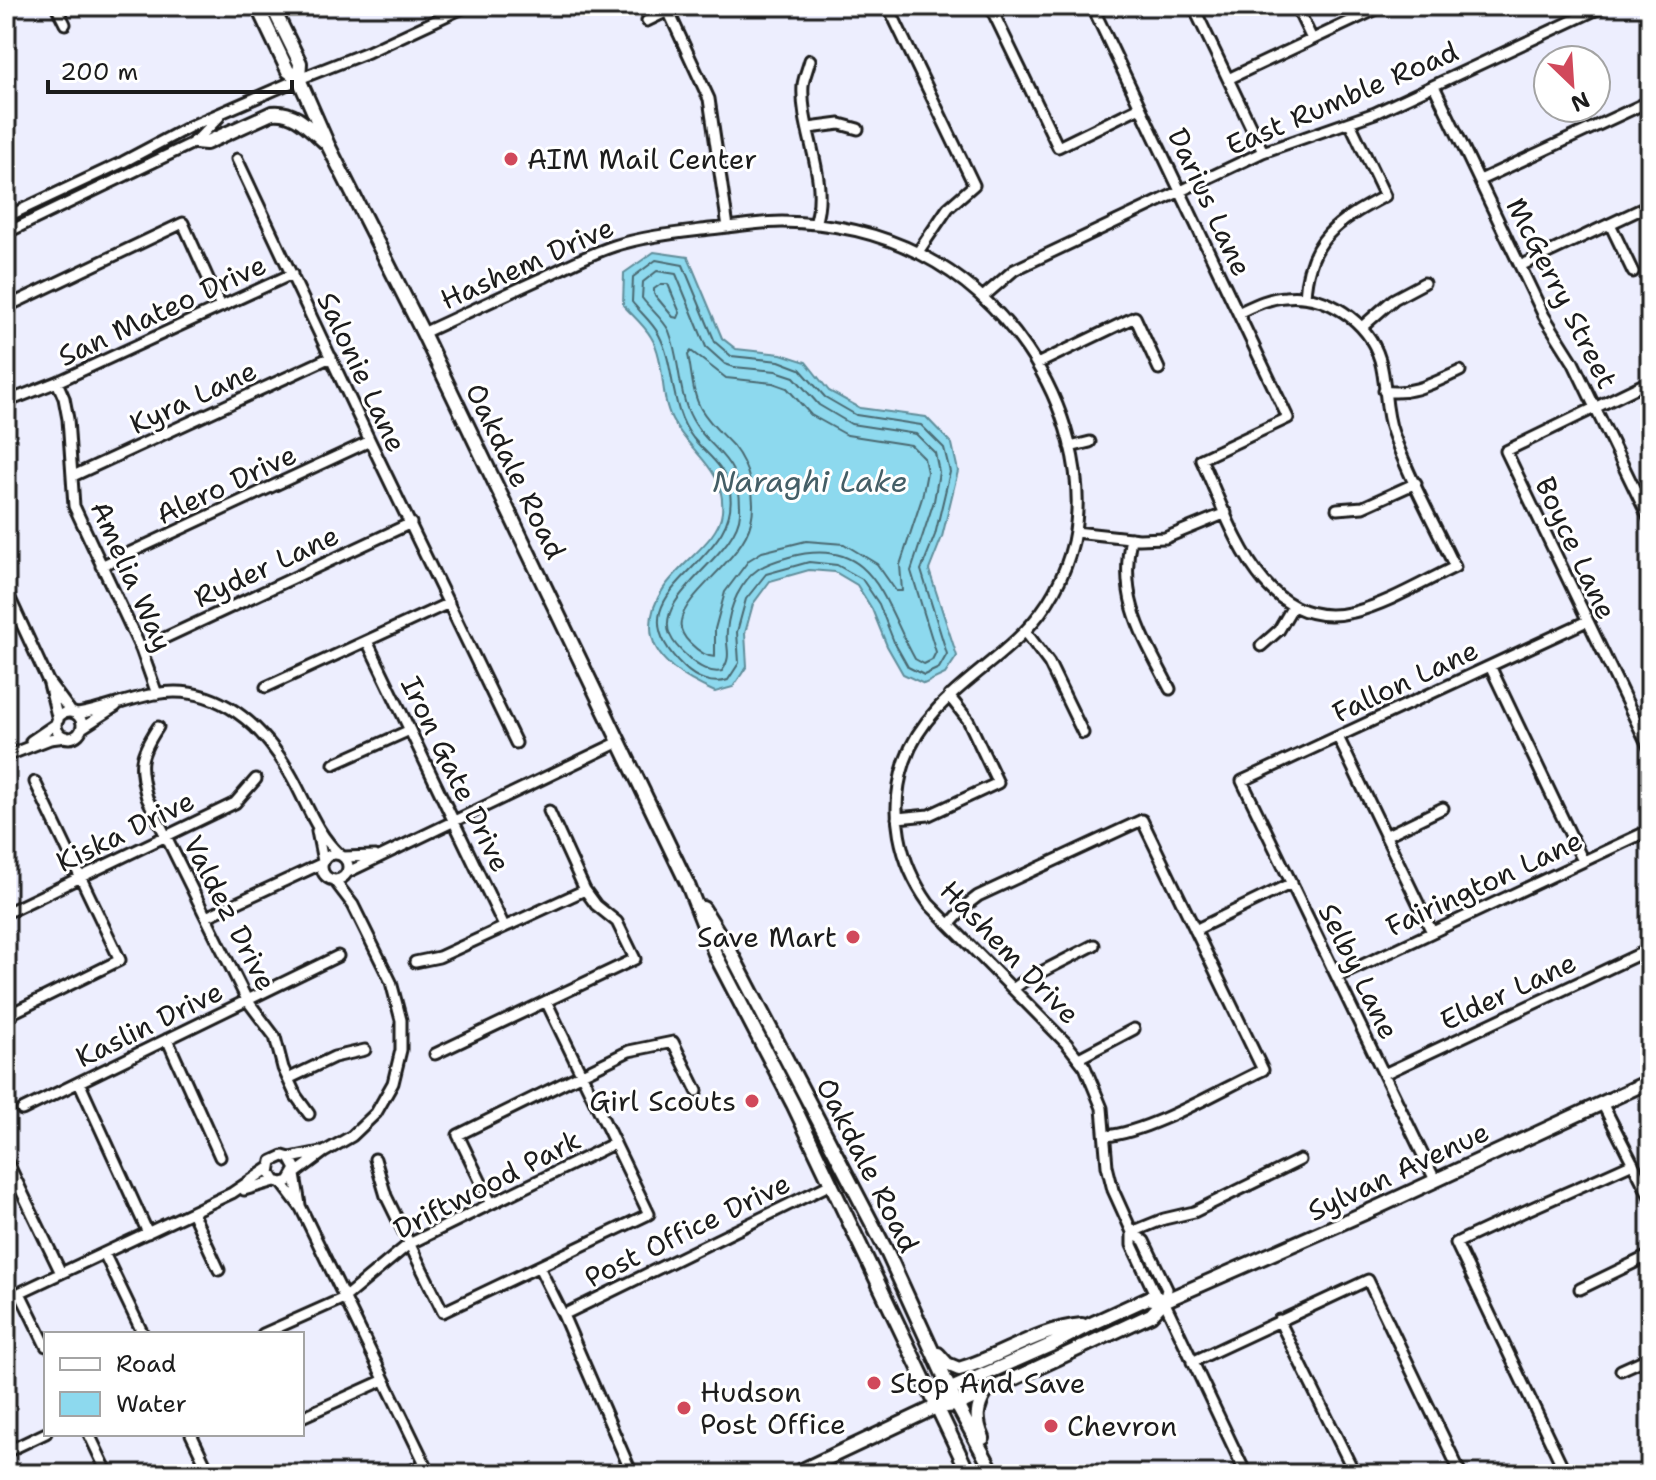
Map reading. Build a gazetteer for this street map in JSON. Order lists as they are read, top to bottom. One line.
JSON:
{"streets":{"main road":["Oakdale Road","Sylvan Avenue"],"street":["East Rumble Road","Darius Lane","Hashem Drive","McGerry Street","San Mateo Drive","Salonie Lane","Kyra Lane","Alero Drive","Boyce Lane","Ryder Lane","Amelia Way","Fallon Lane","Iron Gate Drive","Kiska Drive","Fairington Lane","Valdez Drive","Selby Lane","Elder Lane","Kaslin Drive","Driftwood Park","Post Office Drive"]},"crossings":[["East Rumble Road","Darius Lane"],["East Rumble Road","Hashem Drive"],["East Rumble Road","McGerry Street"],["Hashem Drive","Oakdale Road"],["Hashem Drive","Sylvan Avenue"],["McGerry Street","Boyce Lane"],["San Mateo Drive","Salonie Lane"],["San Mateo Drive","Amelia Way"],["Salonie Lane","Kyra Lane"],["Salonie Lane","Alero Drive"],["Salonie Lane","Ryder Lane"],["Kyra Lane","Amelia Way"],["Oakdale Road","Sylvan Avenue"],["Oakdale Road","Post Office Drive"],["Alero Drive","Amelia Way"],["Boyce Lane","Fallon Lane"],["Ryder Lane","Amelia Way"],["Fallon Lane","Selby Lane"],["Kiska Drive","Valdez Drive"],["Fairington Lane","Selby Lane"],["Valdez Drive","Kaslin Drive"],["Selby Lane","Elder Lane"],["Selby Lane","Sylvan Avenue"]],"water":["Naraghi Lake"],"places":["AIM Mail Center","Save Mart","Girl Scouts","Stop And Save","Hudson Post Office","Chevron"],"legend":["Road","Water"],"scale_bar":"200 m","north":"bottom right"}
